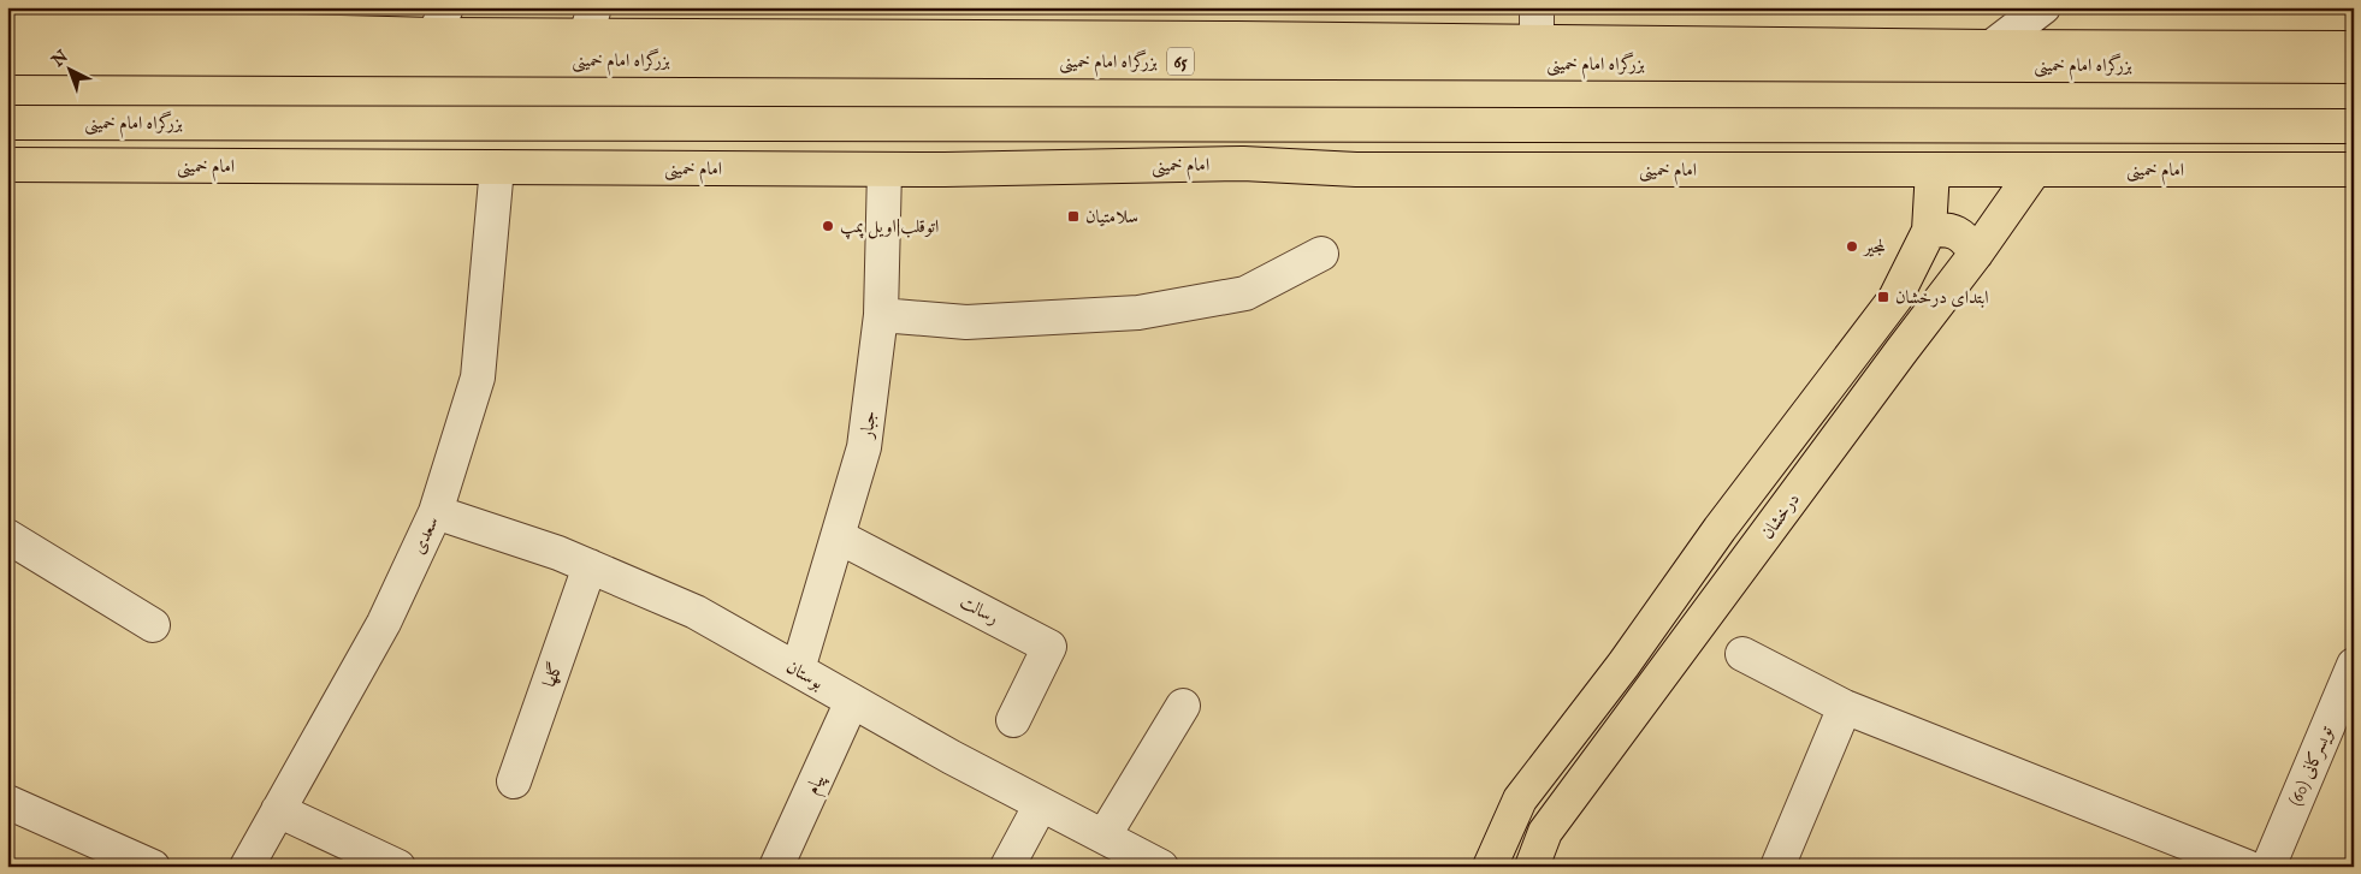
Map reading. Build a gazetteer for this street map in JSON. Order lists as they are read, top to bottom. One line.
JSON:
{"streets":{"main road":["بزرگراه امام خمینی","65","امام خمینی","درخشان"],"street":["جبار","سعدی","رسالت","گلها","بوستان","تویسرکانی (60)","پیام"]},"crossings":[["امام خمینی","جبار"],["امام خمینی","درخشان"],["امام خمینی","سعدی"],["جبار","رسالت"],["جبار","بوستان"],["سعدی","بوستان"],["گلها","بوستان"],["بوستان","پیام"]],"places":{"transit":["سلامتیان","ابتدای درخشان"],"other":["اتوقلب|اویل پمپ","لمجیر"]},"north":"top left"}
